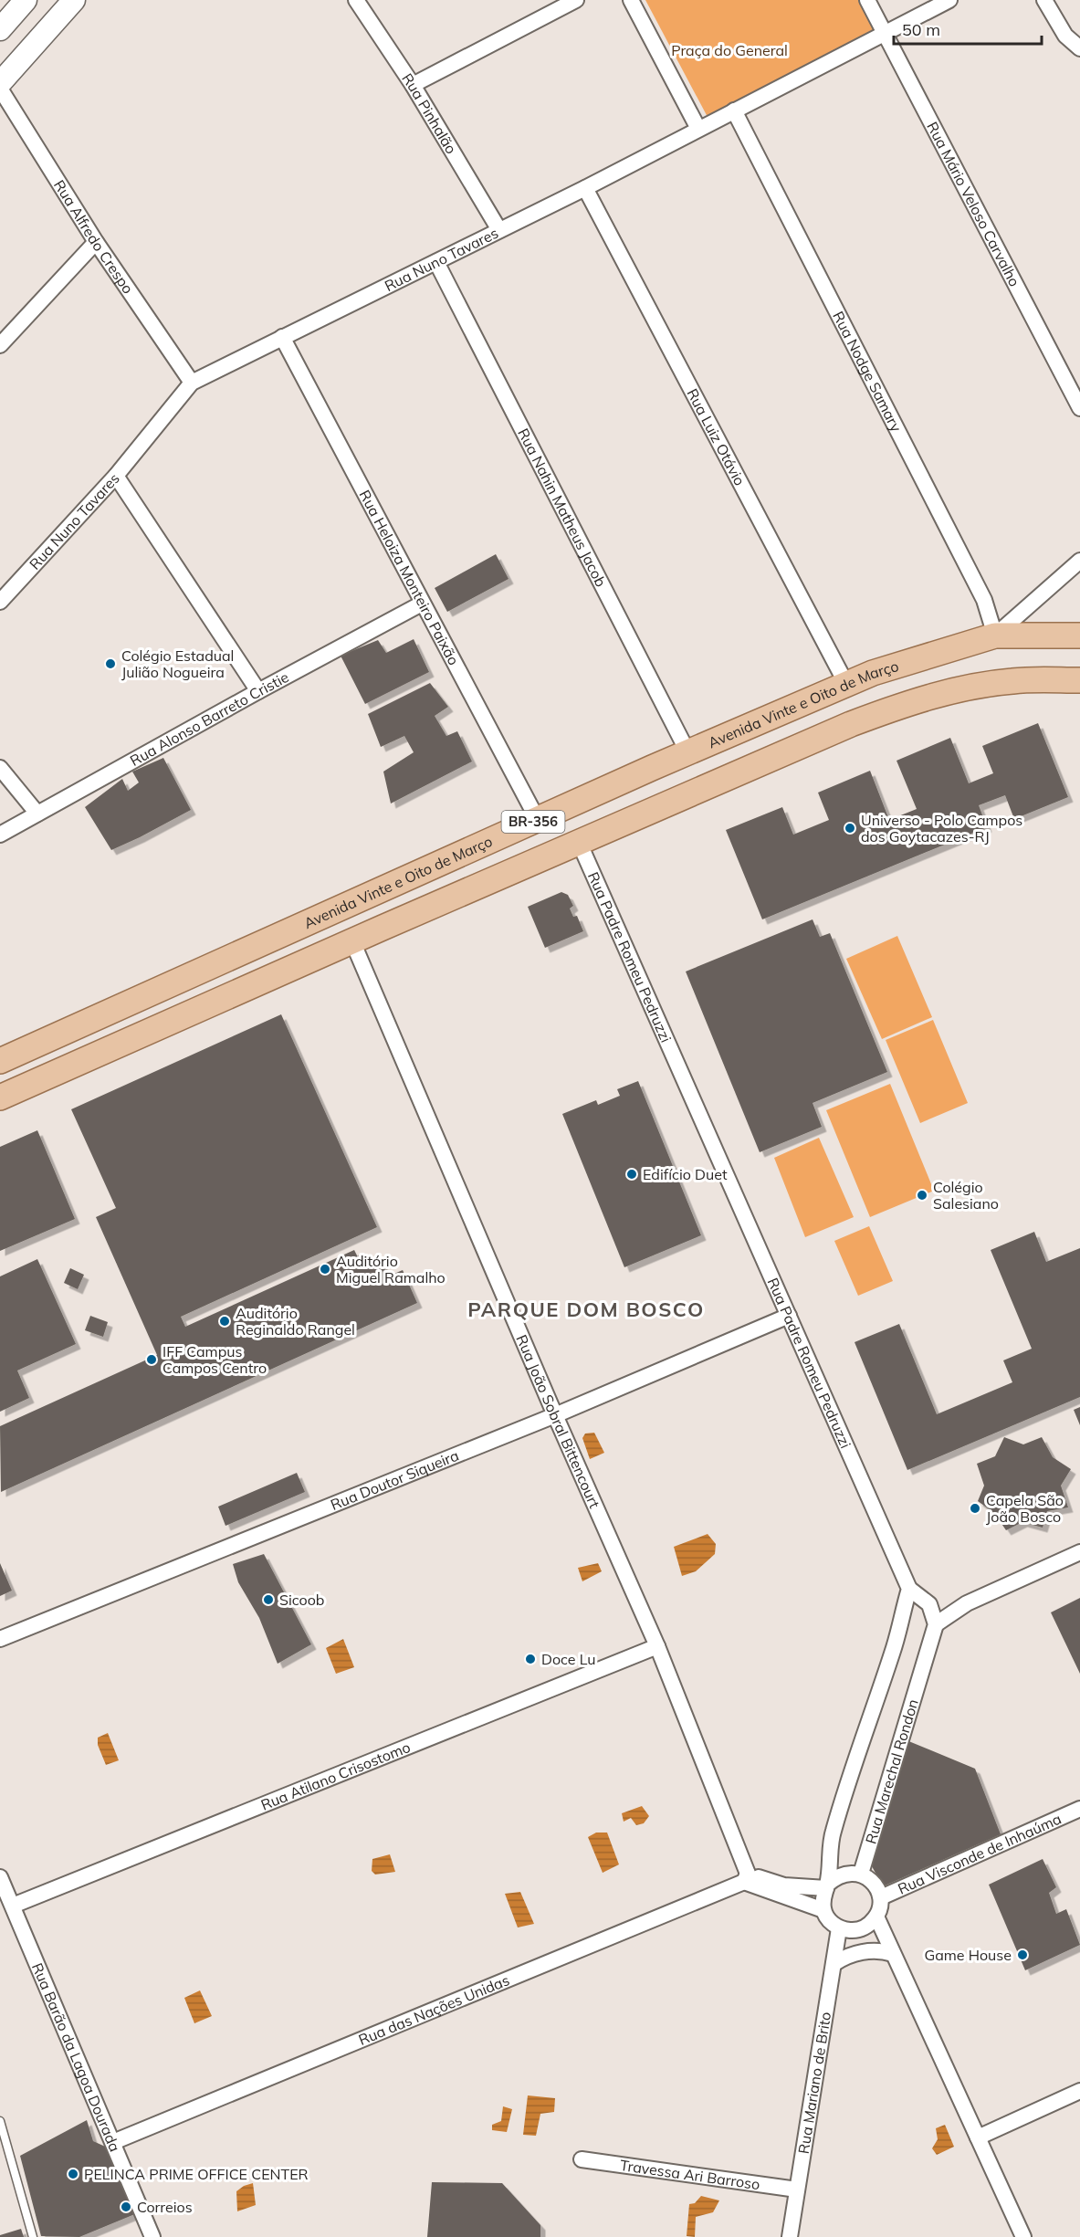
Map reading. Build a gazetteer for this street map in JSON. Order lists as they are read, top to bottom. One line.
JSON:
{"streets":{"main road":["Avenida Vinte e Oito de Março","BR-356"],"street":["Rua Pinhalão","Rua Mário Veloso Carvalho","Rua Alfredo Crespo","Rua Nuno Tavares","Rua Nodge Samary","Rua Luiz Otávio","Rua Nahin Matheus Jacob","Rua Heloiza Monteiro Paixão","Rua Alonso Barreto Cristie","Rua Padre Romeu Pedruzzi","Rua João Sobral Bittencourt","Rua Doutor Siqueira","Rua Marechal Rondon","Rua Atilano Crisostomo","Rua Visconde de Inhaúma","Rua das Nações Unidas","Rua Barão da Lagoa Dourada","Rua Mariano de Brito","Travessa Ari Barroso"]},"crossings":[["Rua Pinhalão","Rua Nuno Tavares"],["Rua Mário Veloso Carvalho","Rua Nuno Tavares"],["Rua Alfredo Crespo","Rua Nuno Tavares"],["Rua Nuno Tavares","Rua Nodge Samary"],["Rua Nuno Tavares","Rua Luiz Otávio"],["Rua Nuno Tavares","Rua Nahin Matheus Jacob"],["Rua Nuno Tavares","Rua Heloiza Monteiro Paixão"],["Rua Nodge Samary","Avenida Vinte e Oito de Março"],["Rua Luiz Otávio","Avenida Vinte e Oito de Março"],["Rua Nahin Matheus Jacob","Avenida Vinte e Oito de Março"],["Rua Heloiza Monteiro Paixão","Avenida Vinte e Oito de Março"],["Rua Heloiza Monteiro Paixão","Rua Alonso Barreto Cristie"],["Rua Padre Romeu Pedruzzi","Rua Doutor Siqueira"],["Rua João Sobral Bittencourt","Rua Doutor Siqueira"],["Rua João Sobral Bittencourt","Rua Atilano Crisostomo"],["Rua João Sobral Bittencourt","Rua das Nações Unidas"],["Rua Marechal Rondon","Rua Visconde de Inhaúma"],["Rua Marechal Rondon","Rua Mariano de Brito"],["Rua Atilano Crisostomo","Rua Barão da Lagoa Dourada"],["Rua Visconde de Inhaúma","Rua Mariano de Brito"],["Rua das Nações Unidas","Rua Barão da Lagoa Dourada"],["Rua Mariano de Brito","Travessa Ari Barroso"]],"districts":["PARQUE DOM BOSCO"],"parks":["Praça do General"],"places":["Colégio Estadual Julião Nogueira","Universo - Polo Campos dos Goytacazes-RJ","Edifício Duet","Colégio Salesiano","Auditório Miguel Ramalho","Auditório Reginaldo Rangel","IFF Campus Campos Centro","Capela São João Bosco","Sicoob","Doce Lu","Game House","PELINCA PRIME OFFICE CENTER","Correios"],"scale_bar":"50 m"}
